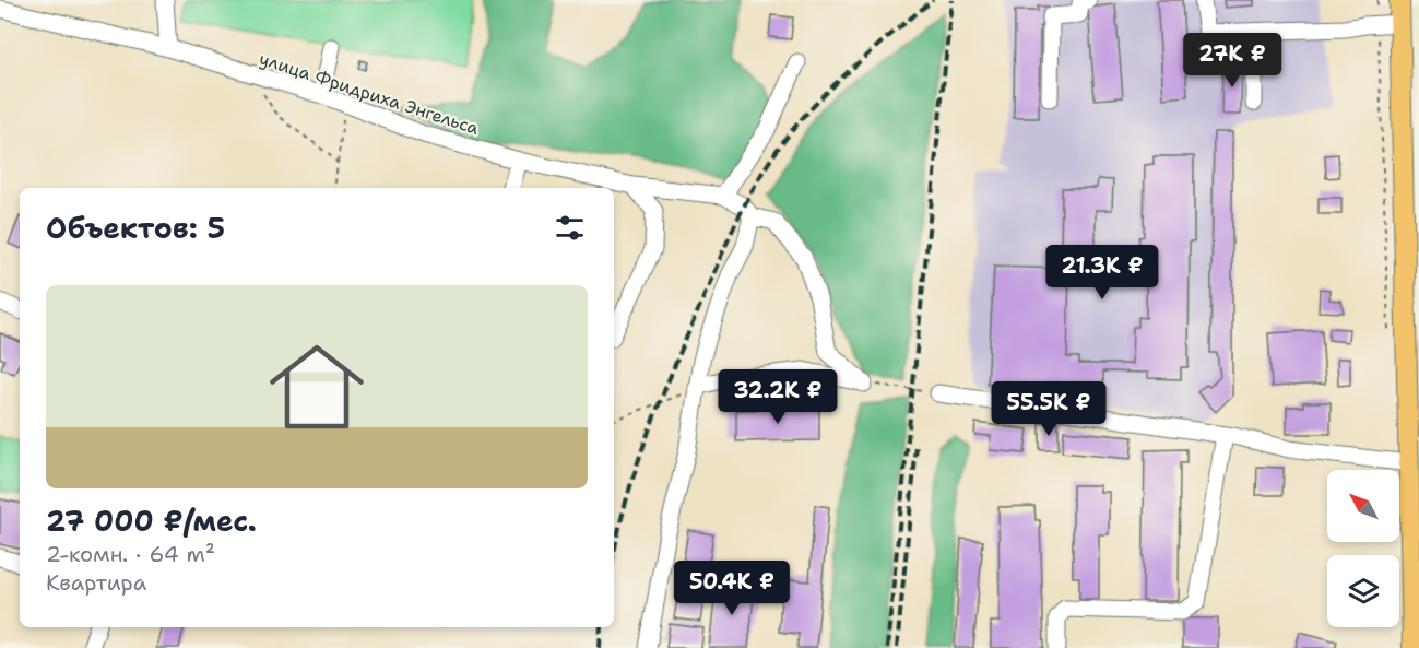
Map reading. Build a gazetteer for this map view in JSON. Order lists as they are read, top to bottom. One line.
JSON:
{"streets":{"street":["улица Фридриха Энгельса"]},"north":"top left","page":{"price":["27K ₽","21.3K ₽","32.2K ₽","55.5K ₽","50.4K ₽"],"heading":"Объектов: 5","list":[{"name":"27 000 ₽/мес.","note":"2-комн. · 64 m² · Квартира"}]}}
